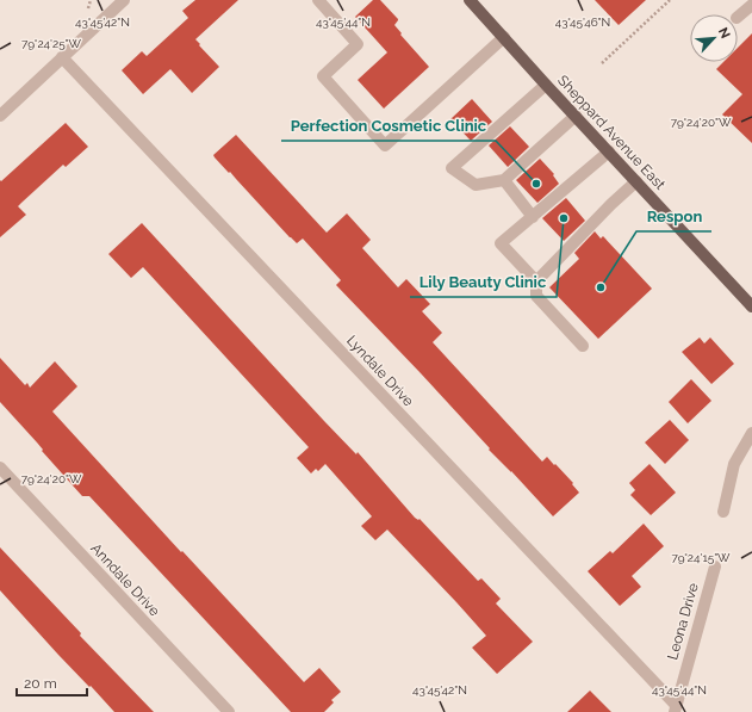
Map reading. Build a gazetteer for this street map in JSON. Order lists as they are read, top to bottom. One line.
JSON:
{"streets":{"main road":["Sheppard Avenue East"],"street":["Lyndale Drive","Anndale Drive","Leona Drive"]},"crossings":[["Lyndale Drive","Leona Drive"]],"places":["Perfection Cosmetic Clinic","Lily Beauty Clinic","Respon"],"scale_bar":"20 m","north":"top right","coordinates":["43°45'46\"N","43°45'42\"N","43°45'44\"N","79°24'25\"W","79°24'20\"W","79°24'15\"W"]}
